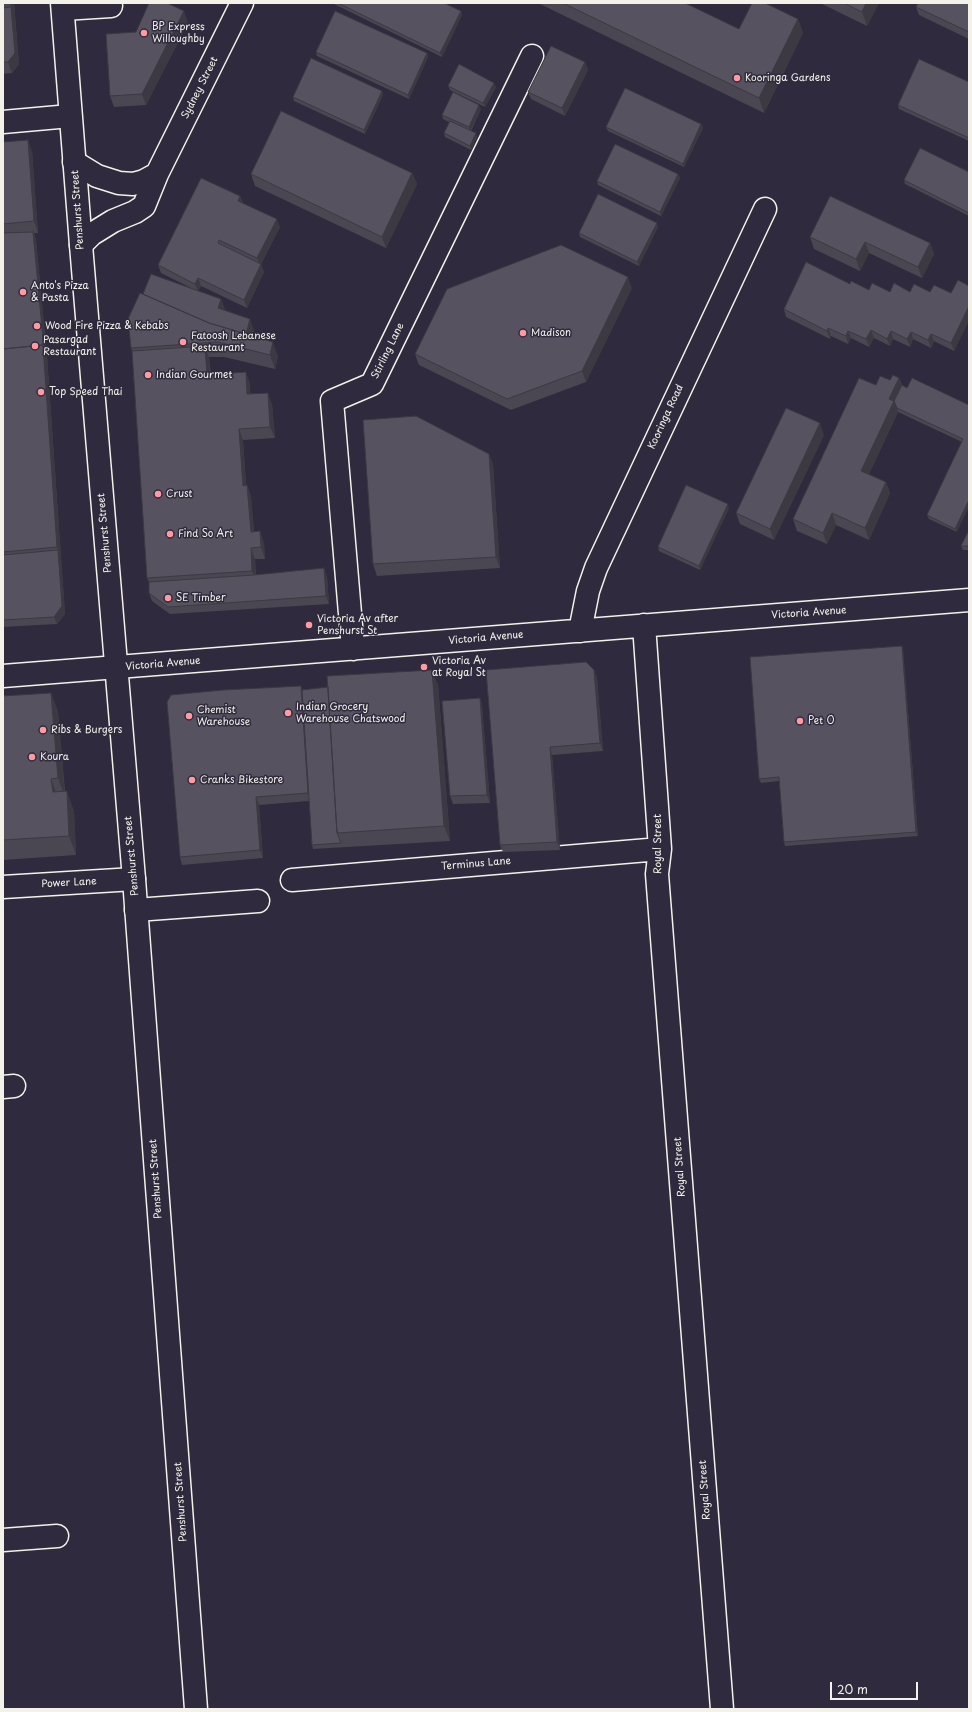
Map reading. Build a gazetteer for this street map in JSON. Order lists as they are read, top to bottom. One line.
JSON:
{"streets":{"street":["Sydney Street","Penshurst Street","Stirling Lane","Kooringa Road","Victoria Avenue","Royal Street","Terminus Lane","Power Lane"]},"crossings":[["Sydney Street","Penshurst Street"],["Penshurst Street","Victoria Avenue"],["Penshurst Street","Power Lane"],["Stirling Lane","Victoria Avenue"],["Kooringa Road","Victoria Avenue"],["Victoria Avenue","Royal Street"],["Royal Street","Terminus Lane"]],"places":["BP Express Willoughby","Kooringa Gardens","Anto's Pizza & Pasta","Wood Fire Pizza & Kebabs","Madison","Fatoosh Lebanese Restaurant","Pasargad Restaurant","Indian Gourmet","Top Speed Thai","Crust","Find So Art","SE Timber","Victoria Av after Penshurst St","Victoria Av at Royal St","Indian Grocery Warehouse Chatswood","Chemist Warehouse","Pet O","Ribs & Burgers","Koura","Cranks Bikestore"],"scale_bar":"20 m"}
